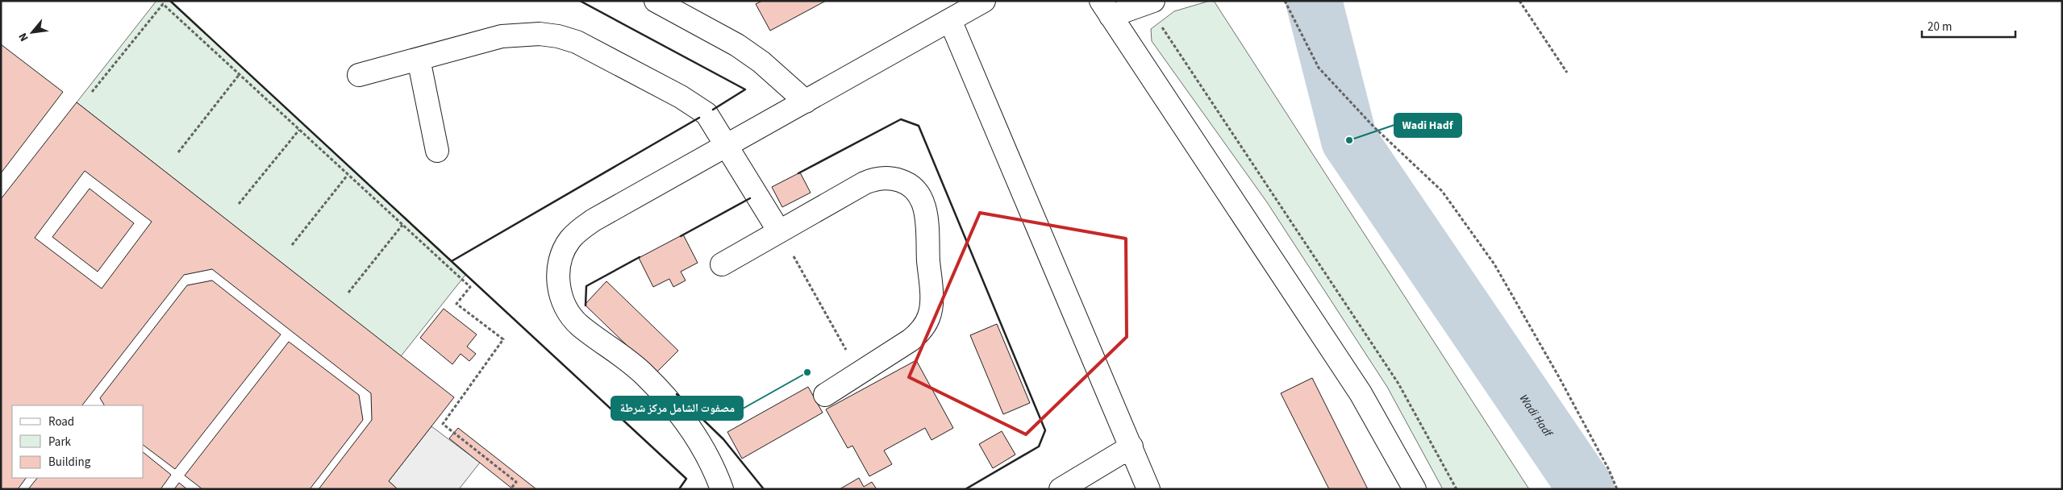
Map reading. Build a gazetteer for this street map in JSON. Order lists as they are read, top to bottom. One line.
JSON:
{"water":["Wadi Hadf"],"places":["Wadi Hadf","مصفوت الشامل مركز شرطة"],"legend":["Road","Park","Building"],"scale_bar":"20 m","north":"bottom left"}
